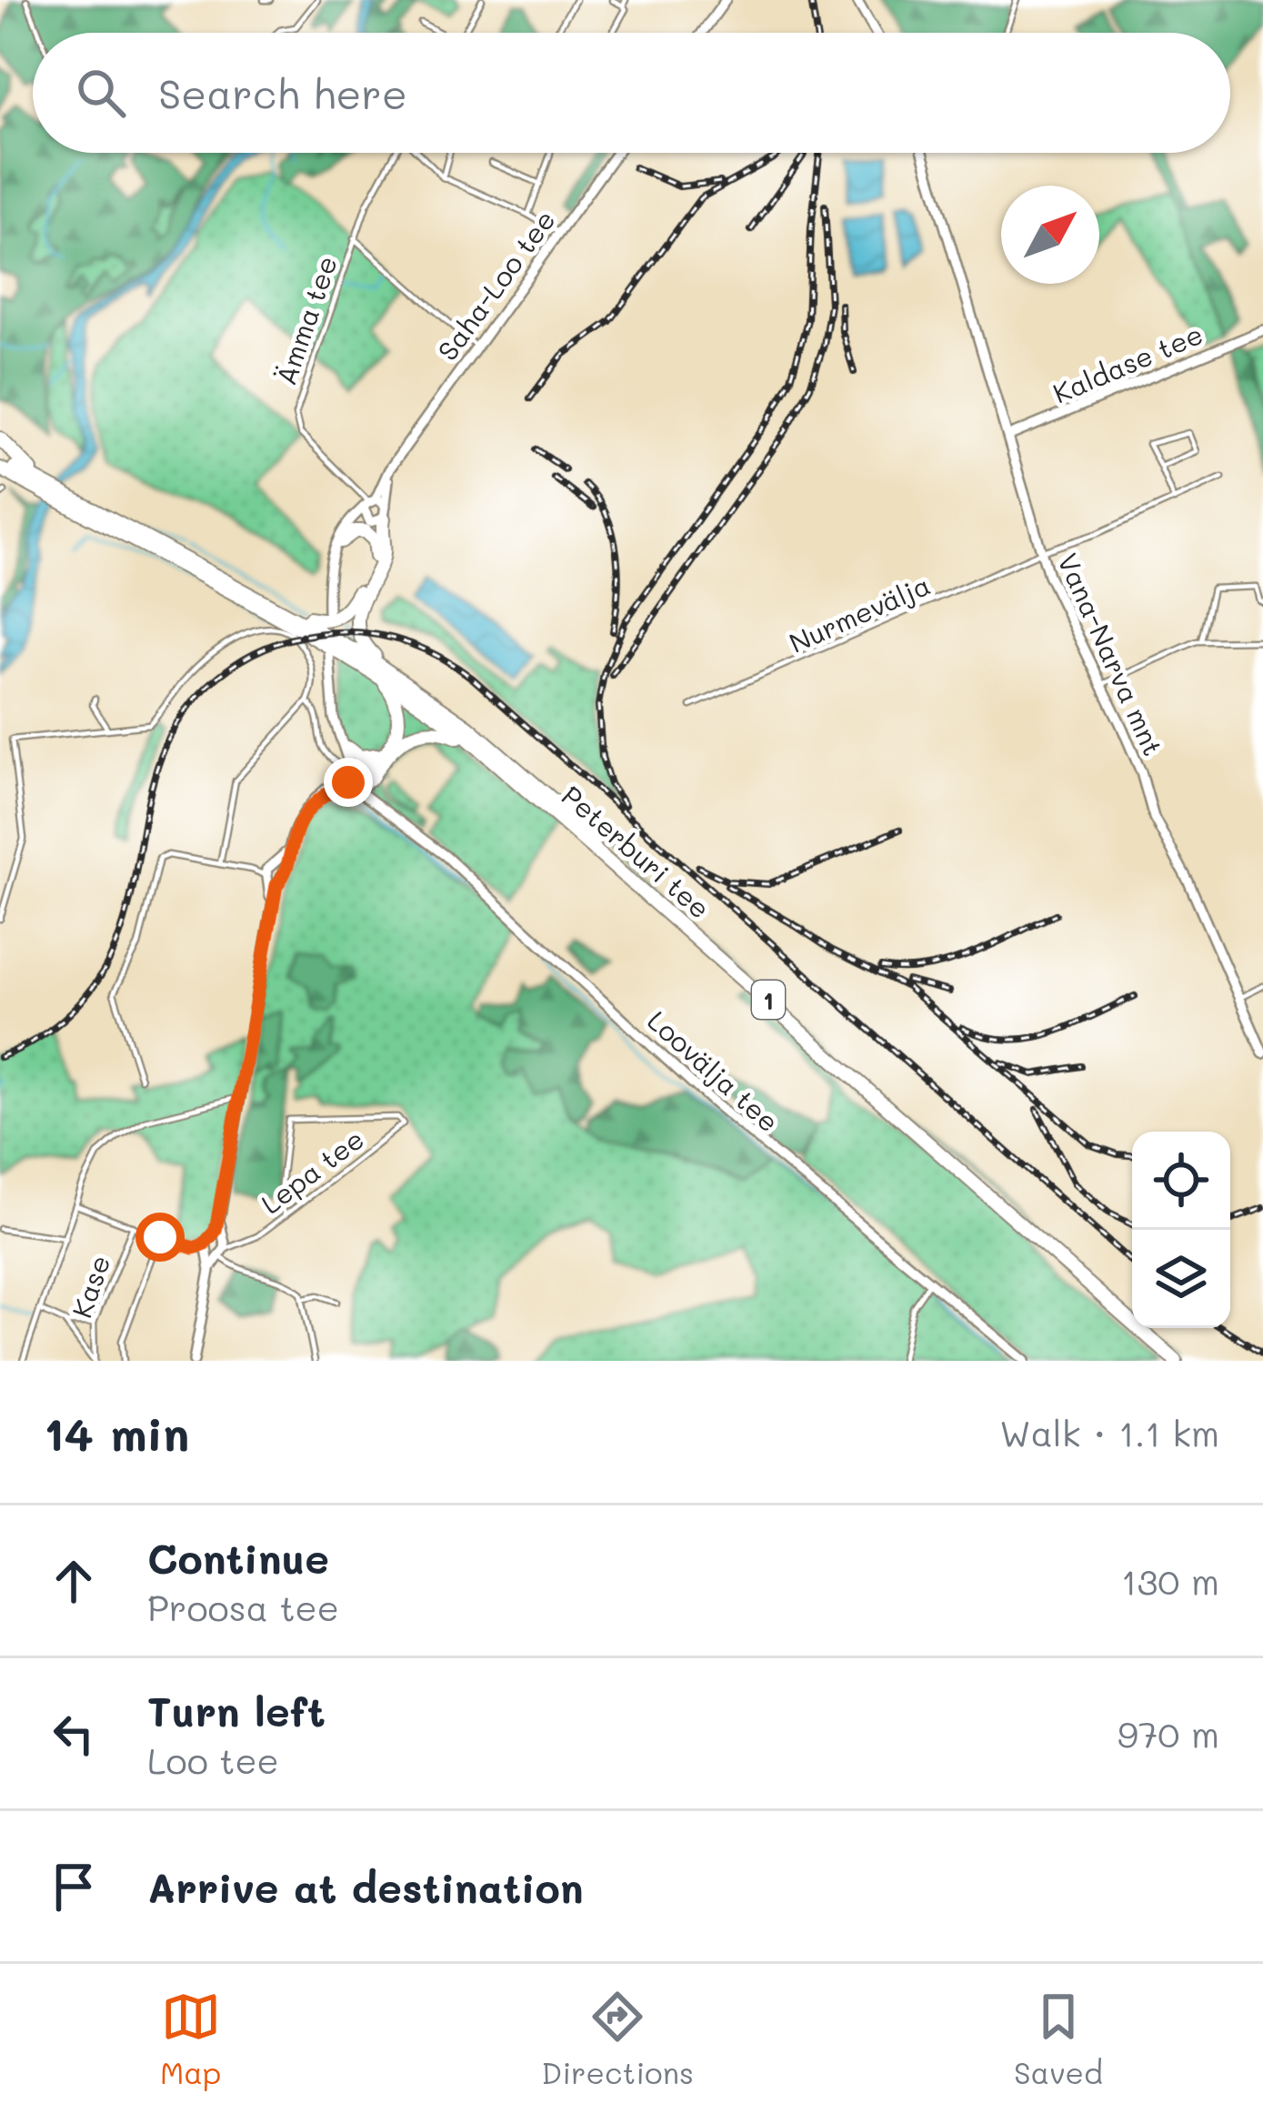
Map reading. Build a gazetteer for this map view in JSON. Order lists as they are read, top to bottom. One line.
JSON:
{"streets":{"highway":["Peterburi tee","1"],"street":["Saha-Loo tee","Ämma tee","Kaldase tee","Nurmevälja","Vana-Narva mnt","Loovälja tee","Lepa tee","Kase"]},"crossings":[["Saha-Loo tee","Ämma tee"],["Kaldase tee","Vana-Narva mnt"],["Nurmevälja","Vana-Narva mnt"]],"north":"top right","page":{"search":"Search here","heading":["14 min","Walk · 1.1 km"],"list":[["Continue","Proosa tee","130 m"],["Turn left","Loo tee","970 m"],"Arrive at destination"],"nav":["Map","Directions","Saved"]}}
